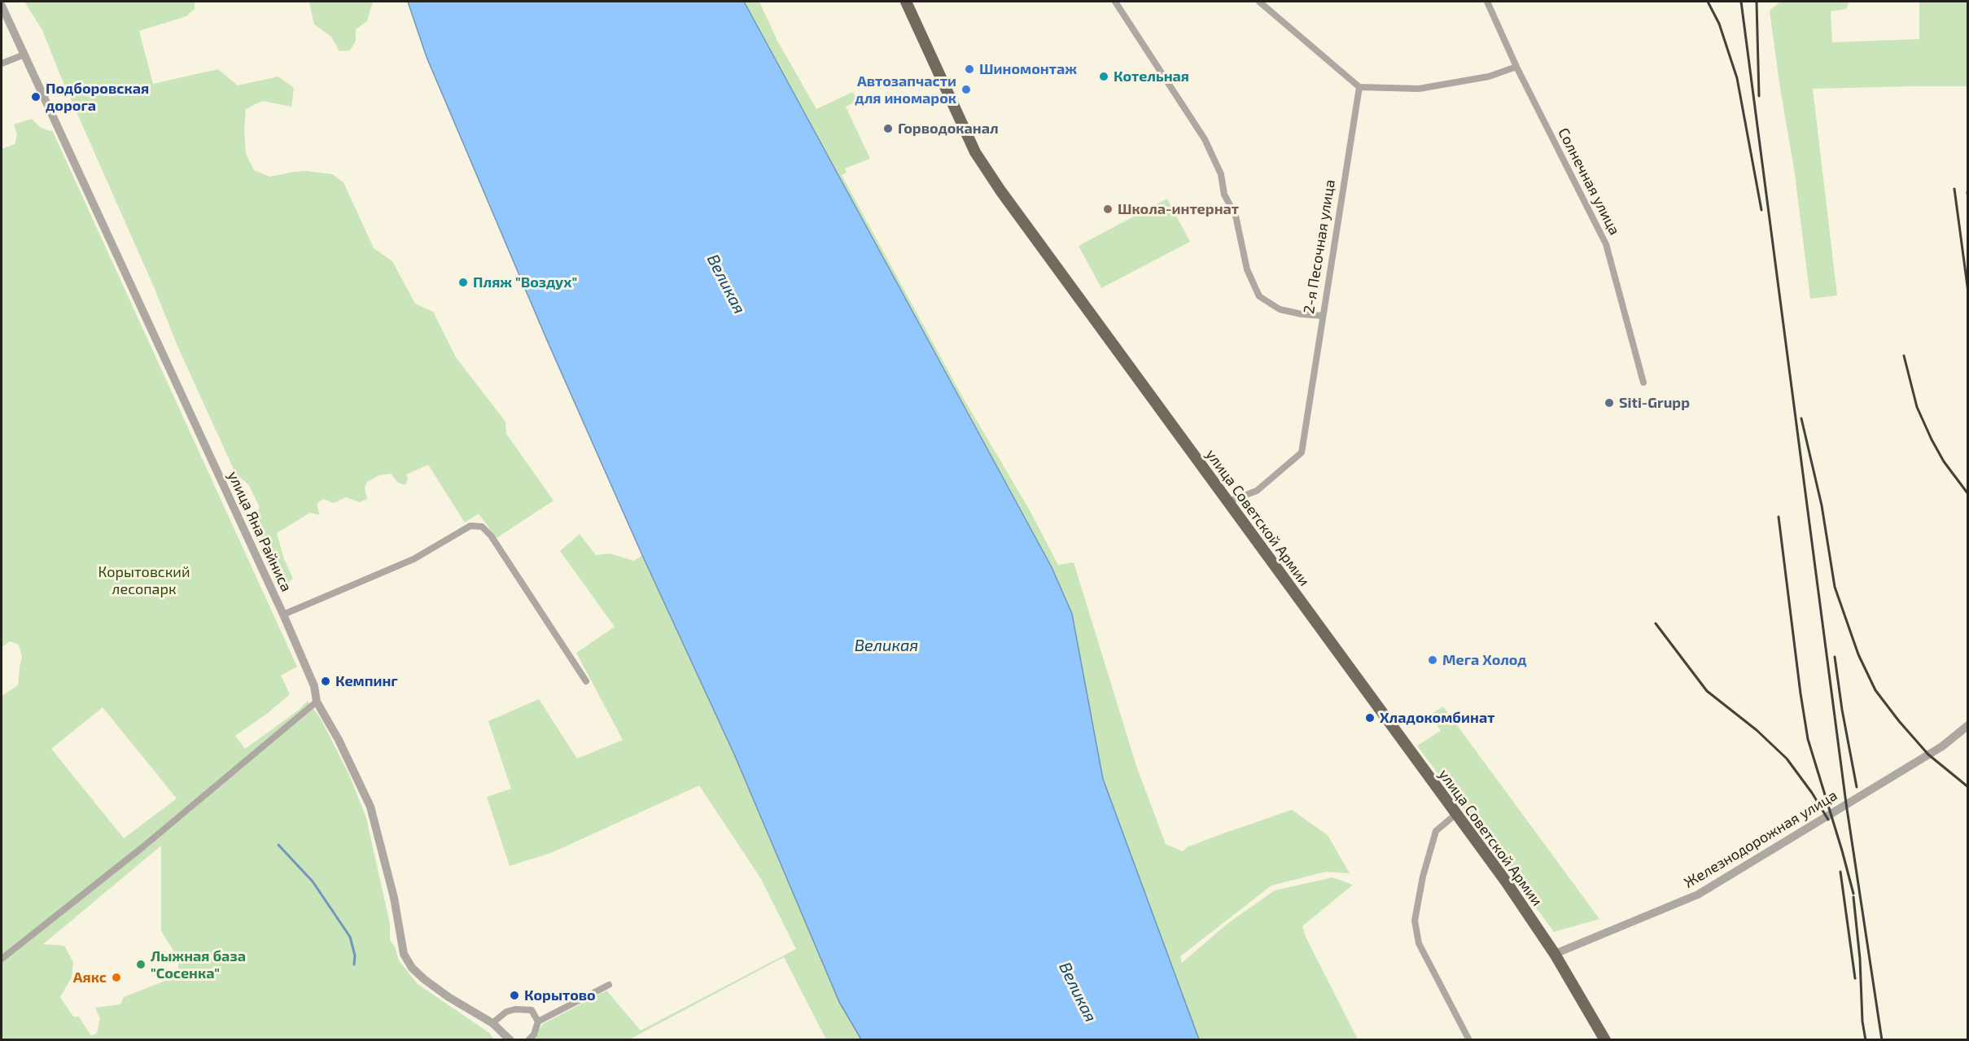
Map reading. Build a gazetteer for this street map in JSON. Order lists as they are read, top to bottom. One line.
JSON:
{"streets":{"main road":["улица Советской Армии"],"street":["Солнечная улица","2-я Песочная улица","улица Яна Райниса","Железнодорожная улица"]},"crossings":[["2-я Песочная улица","улица Советской Армии"],["улица Советской Армии","Железнодорожная улица"]],"water":["Великая"],"parks":["Корытовский лесопарк"],"places":["Шиномонтаж","Котельная","Автозапчасти для иномарок","Подборовская дорога","Горводоканал","Школа-интернат","Пляж \"Воздух\"","Siti-Grupp","Мега Холод","Кемпинг","Хладокомбинат","Лыжная база \"Сосенка\"","Аякс","Корытово"]}
